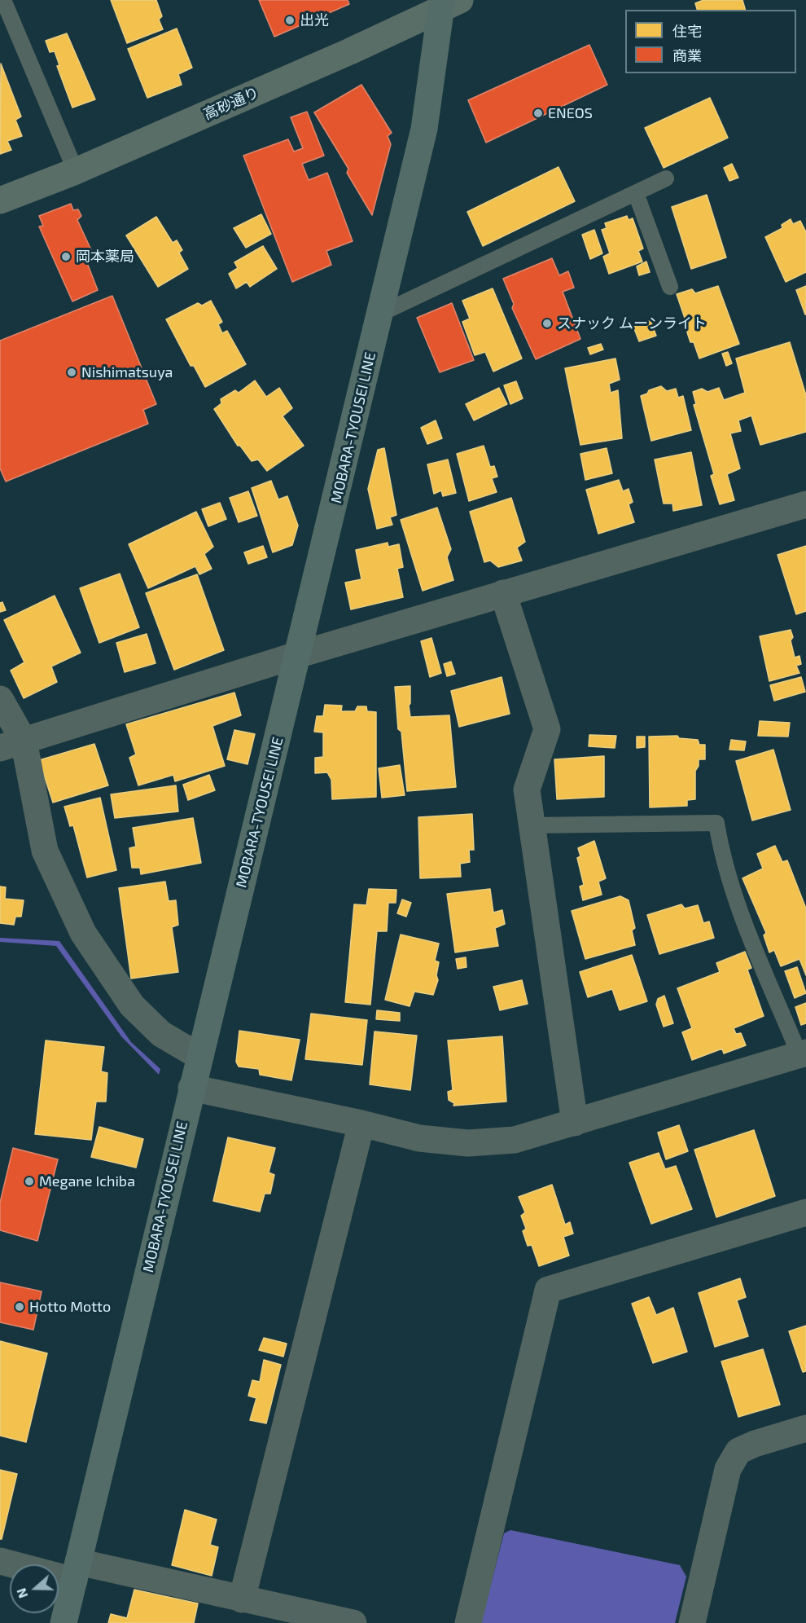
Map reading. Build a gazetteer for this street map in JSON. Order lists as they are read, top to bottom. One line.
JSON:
{"streets":{"main road":["MOBARA-TYOUSEI LINE"],"street":["高砂通り"]},"crossings":[["高砂通り","MOBARA-TYOUSEI LINE"]],"places":["出光","ENEOS","岡本薬局","スナック ムーンライト","Nishimatsuya","Megane Ichiba","Hotto Motto"],"legend":["住宅","商業"],"north":"left"}
